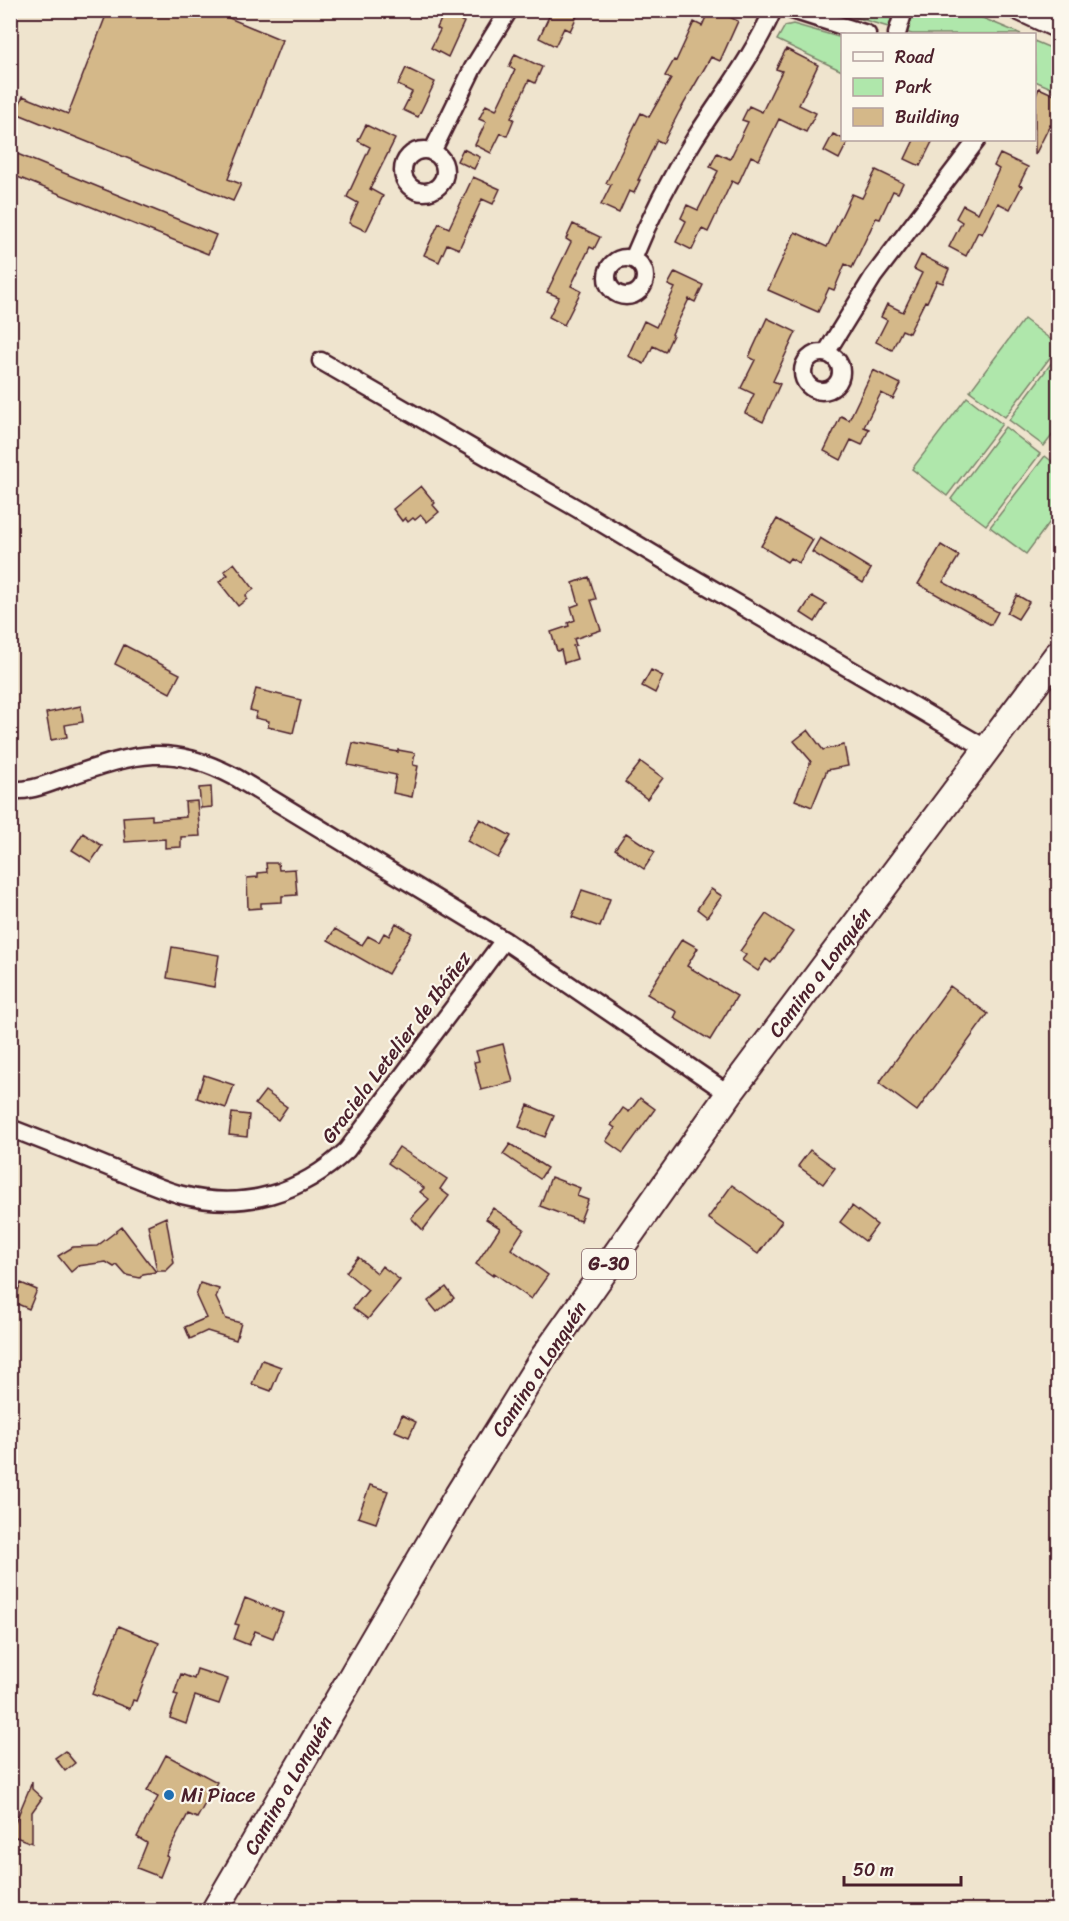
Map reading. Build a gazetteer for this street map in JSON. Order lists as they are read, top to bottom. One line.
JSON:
{"streets":{"main road":["Camino a Lonquén","G-30"],"street":["Graciela Letelier de Ibáñez"]},"crossings":[["Camino a Lonquén","Graciela Letelier de Ibáñez"]],"places":["Mi Piace"],"legend":["Road","Park","Building"],"scale_bar":"50 m"}
